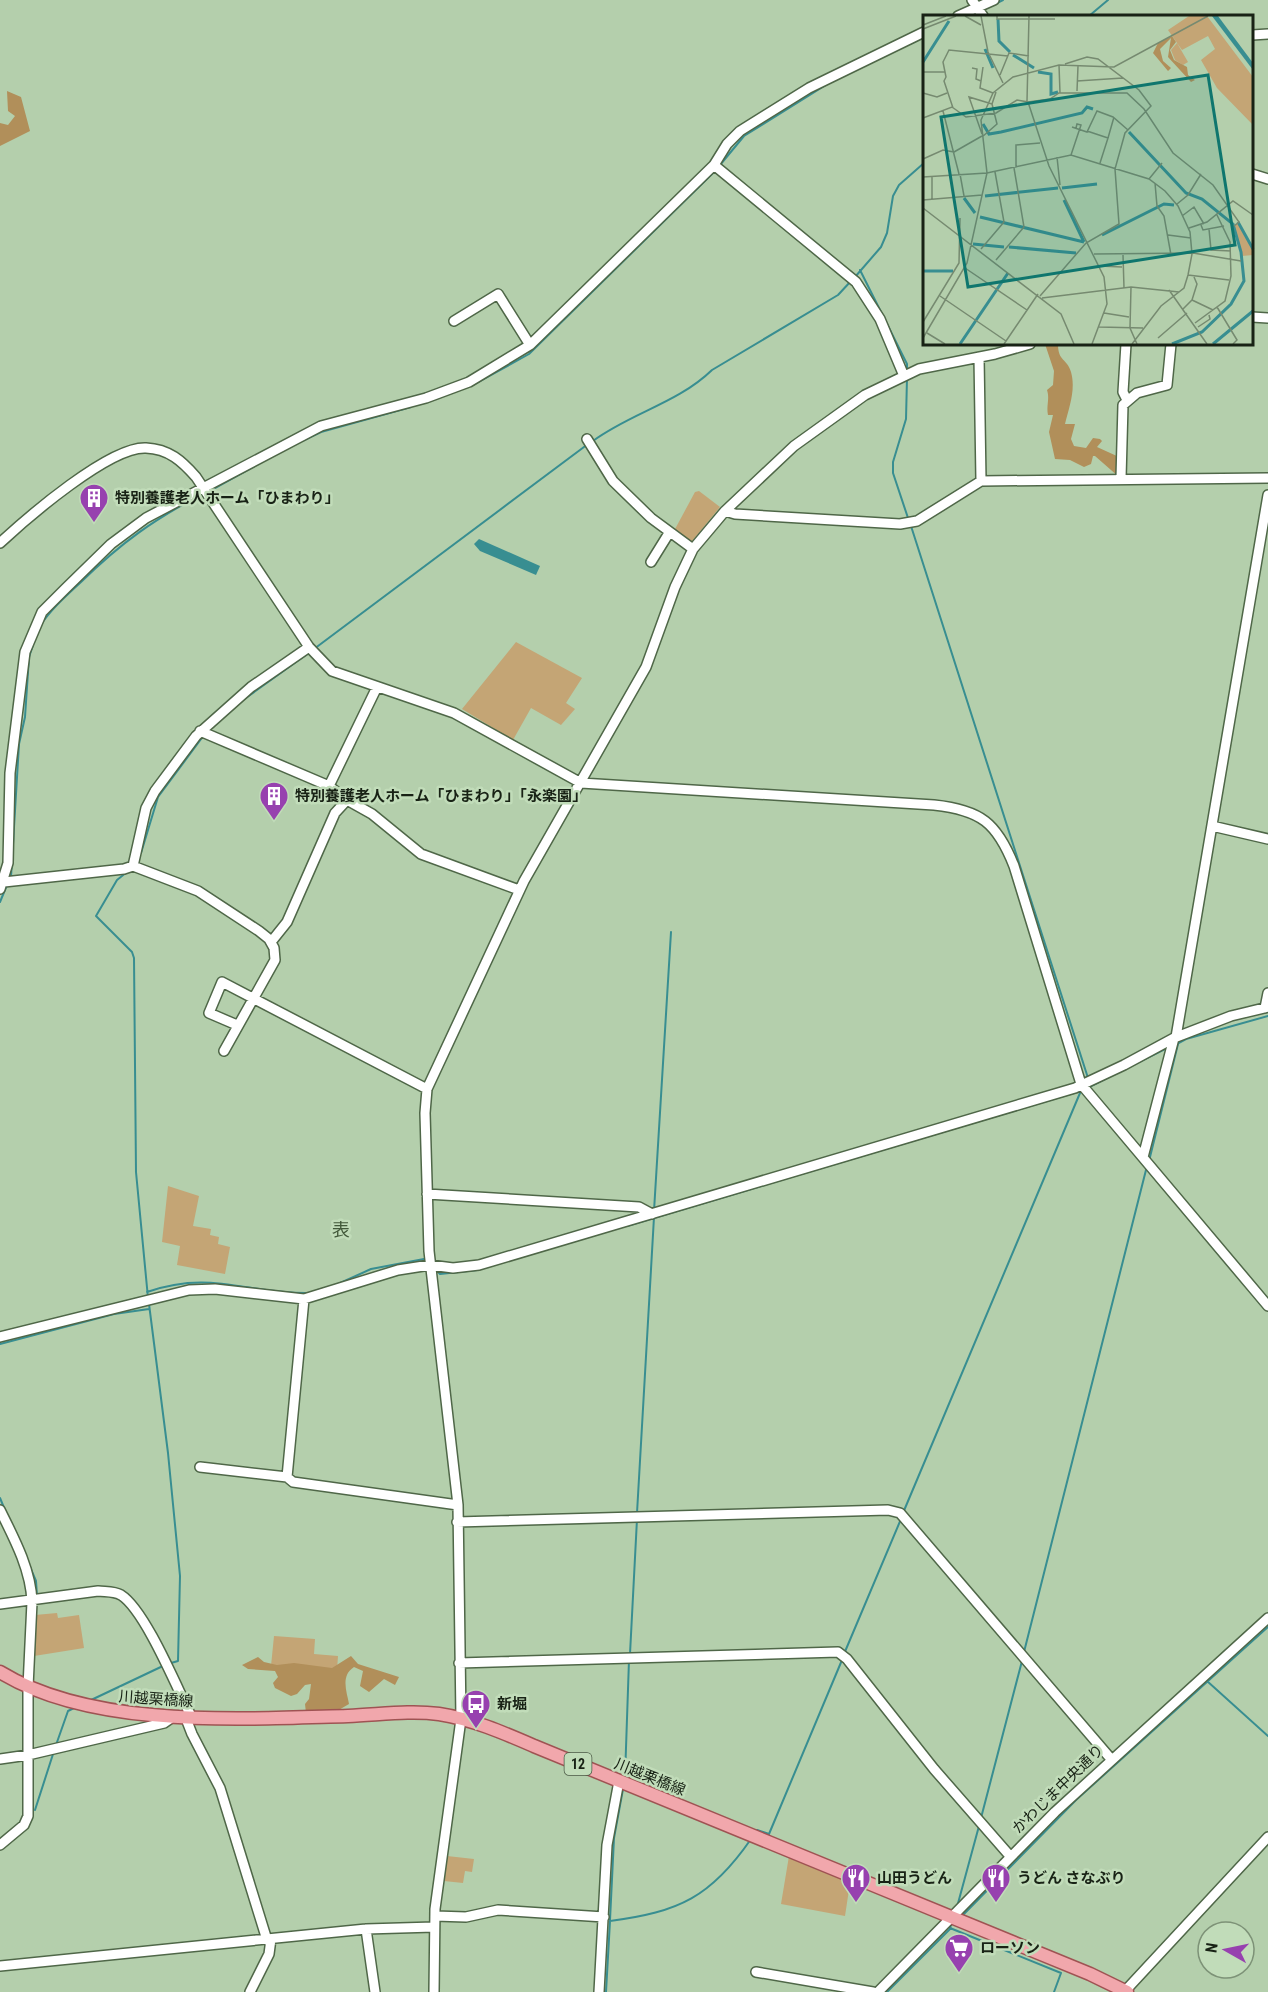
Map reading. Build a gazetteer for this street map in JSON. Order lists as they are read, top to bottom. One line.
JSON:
{"streets":{"main road":["川越栗橋線","12"],"street":["かわじま中央通り"]},"crossings":[["川越栗橋線","かわじま中央通り"]],"districts":["表"],"places":{"building":["特別養護老人ホーム「ひまわり」","特別養護老人ホーム「ひまわり」「永楽園」"],"bus stop":["新堀"],"restaurant":["山田うどん","うどん さなぶり"],"supermarket":["ローソン"]},"north":"left"}
